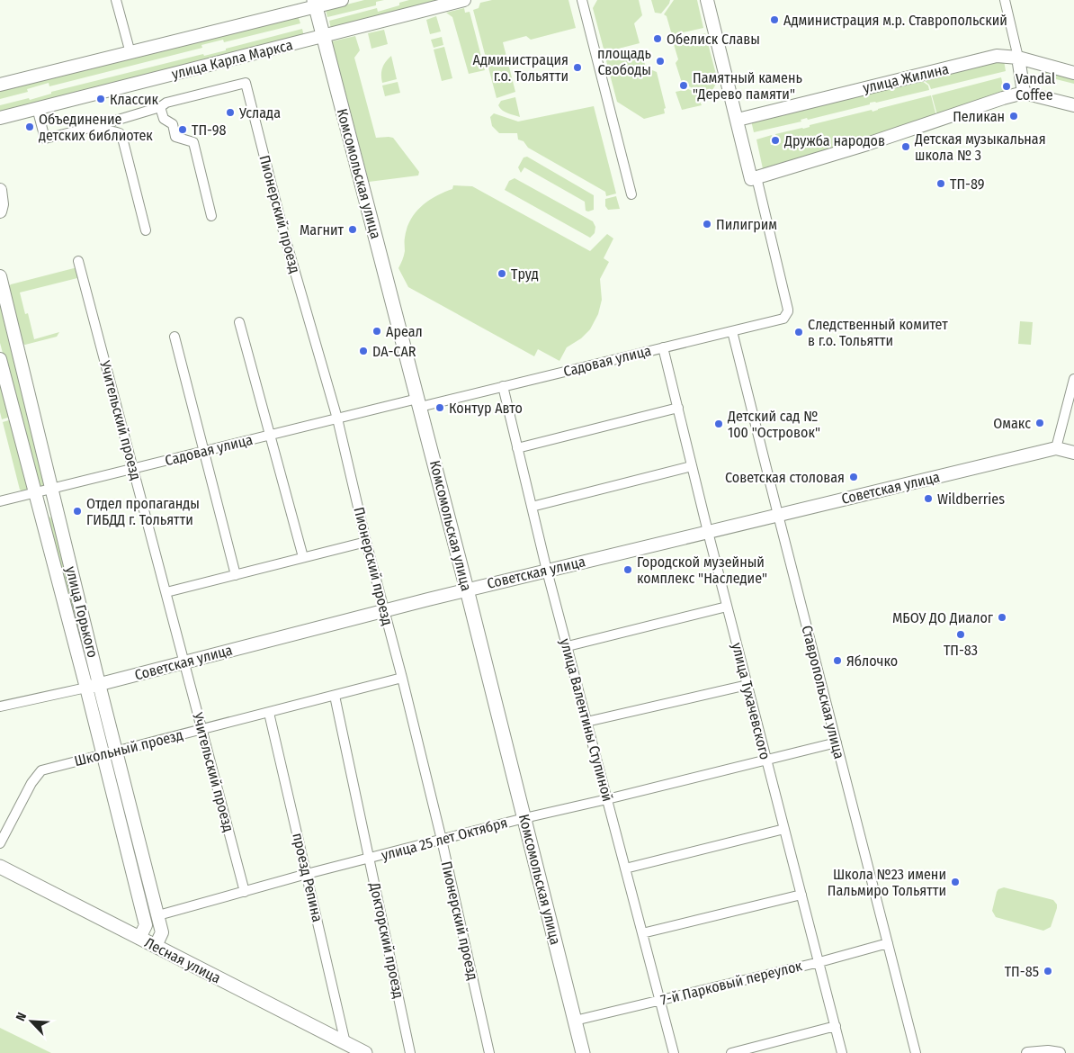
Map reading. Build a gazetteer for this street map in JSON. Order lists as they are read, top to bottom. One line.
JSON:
{"streets":{"main road":["улица Карла Маркса","улица Жилина","Комсомольская улица","Советская улица","улица Горького","Лесная улица"],"street":["Пионерский проезд","Садовая улица","Учительский проезд","Ставропольская улица","улица Тухачевского","улица Валентины Ступиной","Школьный проезд","улица 25 лет Октября","проезд Репина","Докторский проезд","7-й Парковый переулок"]},"crossings":[["улица Карла Маркса","Комсомольская улица"],["Комсомольская улица","Садовая улица"],["Комсомольская улица","Советская улица"],["Комсомольская улица","улица 25 лет Октября"],["Комсомольская улица","7-й Парковый переулок"],["Пионерский проезд","Садовая улица"],["Пионерский проезд","Советская улица"],["Пионерский проезд","Школьный проезд"],["Пионерский проезд","улица 25 лет Октября"],["Садовая улица","Учительский проезд"],["Садовая улица","улица Горького"],["Садовая улица","Ставропольская улица"],["Садовая улица","улица Тухачевского"],["Садовая улица","улица Валентины Ступиной"],["Учительский проезд","Советская улица"],["Учительский проезд","Школьный проезд"],["Учительский проезд","улица 25 лет Октября"],["Советская улица","улица Горького"],["Советская улица","Ставропольская улица"],["Советская улица","улица Тухачевского"],["Советская улица","улица Валентины Ступиной"],["улица Горького","Школьный проезд"],["улица Горького","улица 25 лет Октября"],["улица Горького","Лесная улица"],["Ставропольская улица","улица 25 лет Октября"],["Ставропольская улица","7-й Парковый переулок"],["улица Тухачевского","улица 25 лет Октября"],["улица Тухачевского","7-й Парковый переулок"],["улица Валентины Ступиной","улица 25 лет Октября"],["улица Валентины Ступиной","7-й Парковый переулок"],["Школьный проезд","проезд Репина"],["Школьный проезд","Докторский проезд"],["улица 25 лет Октября","проезд Репина"],["улица 25 лет Октября","Докторский проезд"],["проезд Репина","Лесная улица"]],"places":["Администрация м.р. Ставропольский","Обелиск Славы","площадь Свободы","Администрация г.о. Тольятти","Памятный камень \"Дерево памяти\"","Vandal Coffee","Классик","Услада","Пеликан","Объединение детских библиотек","ТП-98","Дружба народов","Детская музыкальная школа № 3","ТП-89","Пилигрим","Магнит","Труд","Ареал","Следственный комитет в г.о. Тольятти","DA-CAR","Контур Авто","Омакс","Детский сад № 100 \"Островок\"","Советская столовая","Wildberries","Отдел пропаганды ГИБДД г. Тольятти","Городской музейный комплекс \"Наследие\"","МБОУ ДО Диалог","ТП-83","Яблочко","Школа №23 имени Пальмиро Тольятти","ТП-85"],"north":"top left"}
